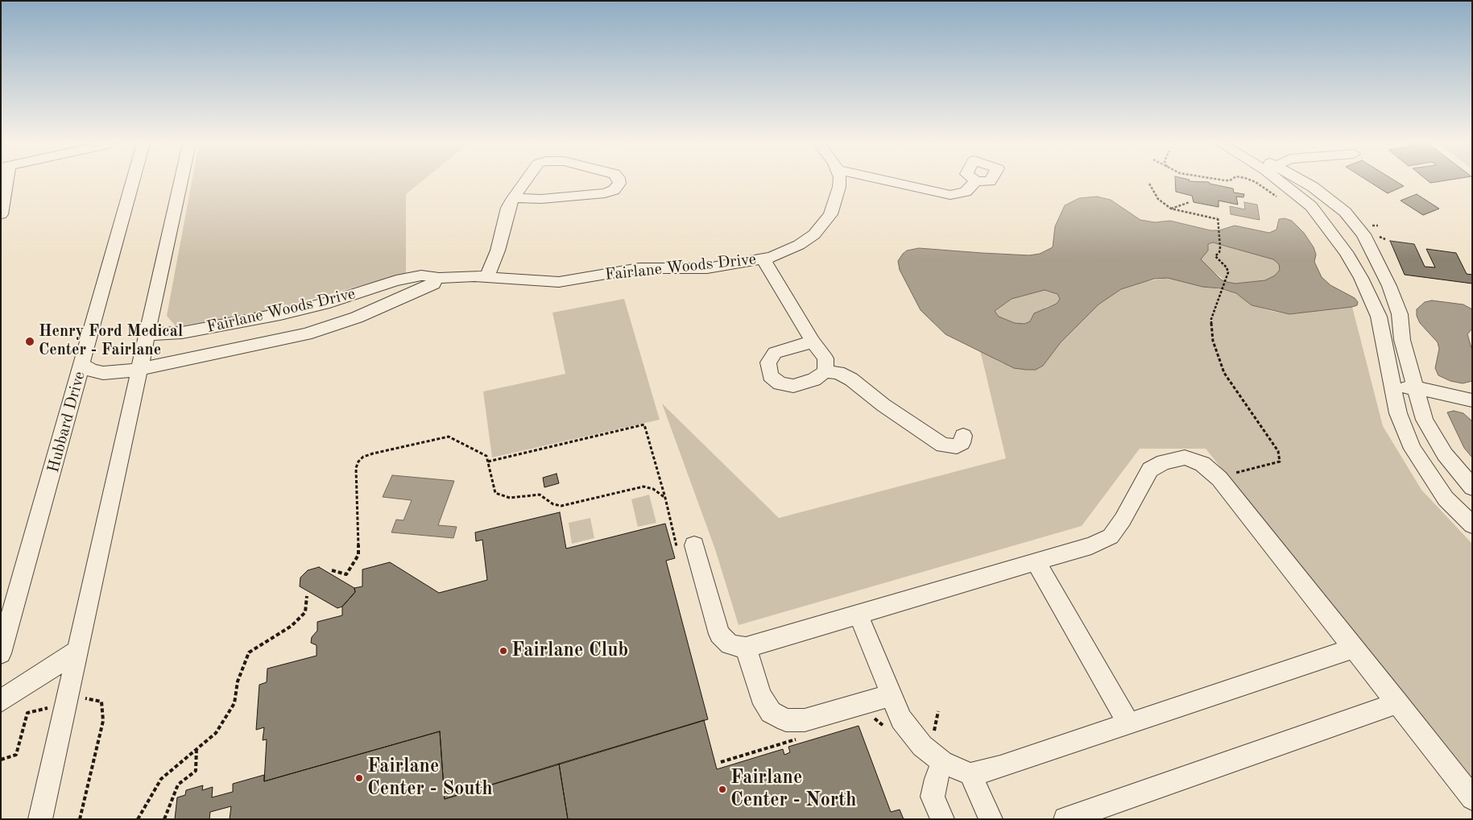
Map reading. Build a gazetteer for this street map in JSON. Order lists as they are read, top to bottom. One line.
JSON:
{"streets":{"street":["Fairlane Woods Drive","Hubbard Drive"]},"crossings":[["Fairlane Woods Drive","Hubbard Drive"]],"places":["Henry Ford Medical Center - Fairlane","Fairlane Club","Fairlane Center - South","Fairlane Center - North"]}
